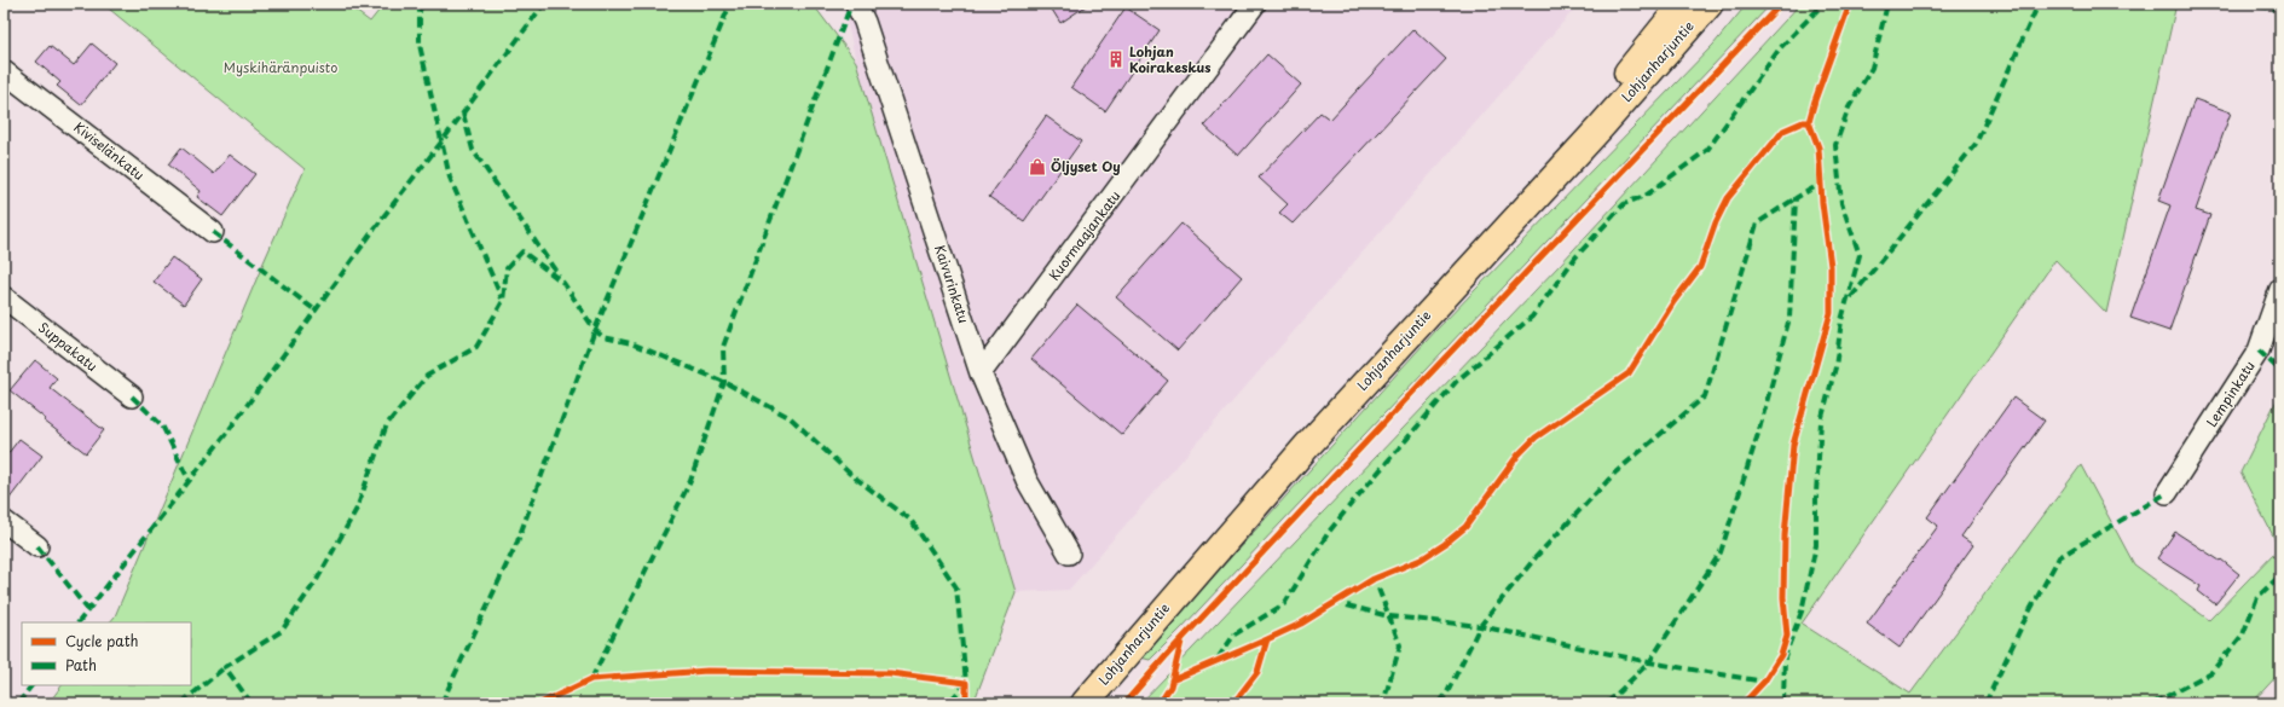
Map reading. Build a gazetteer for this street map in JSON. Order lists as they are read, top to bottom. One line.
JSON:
{"streets":{"highway":["Lohjanharjuntie"],"street":["Kiviselänkatu","Kuormaajankatu","Kaivurinkatu","Suppakatu","Lempinkatu"]},"crossings":[["Kuormaajankatu","Kaivurinkatu"]],"parks":["Myskihäränpuisto"],"places":{"building":["Lohjan Koirakeskus"],"shop":["Öljyset Oy"]},"legend":["Cycle path","Path"]}
